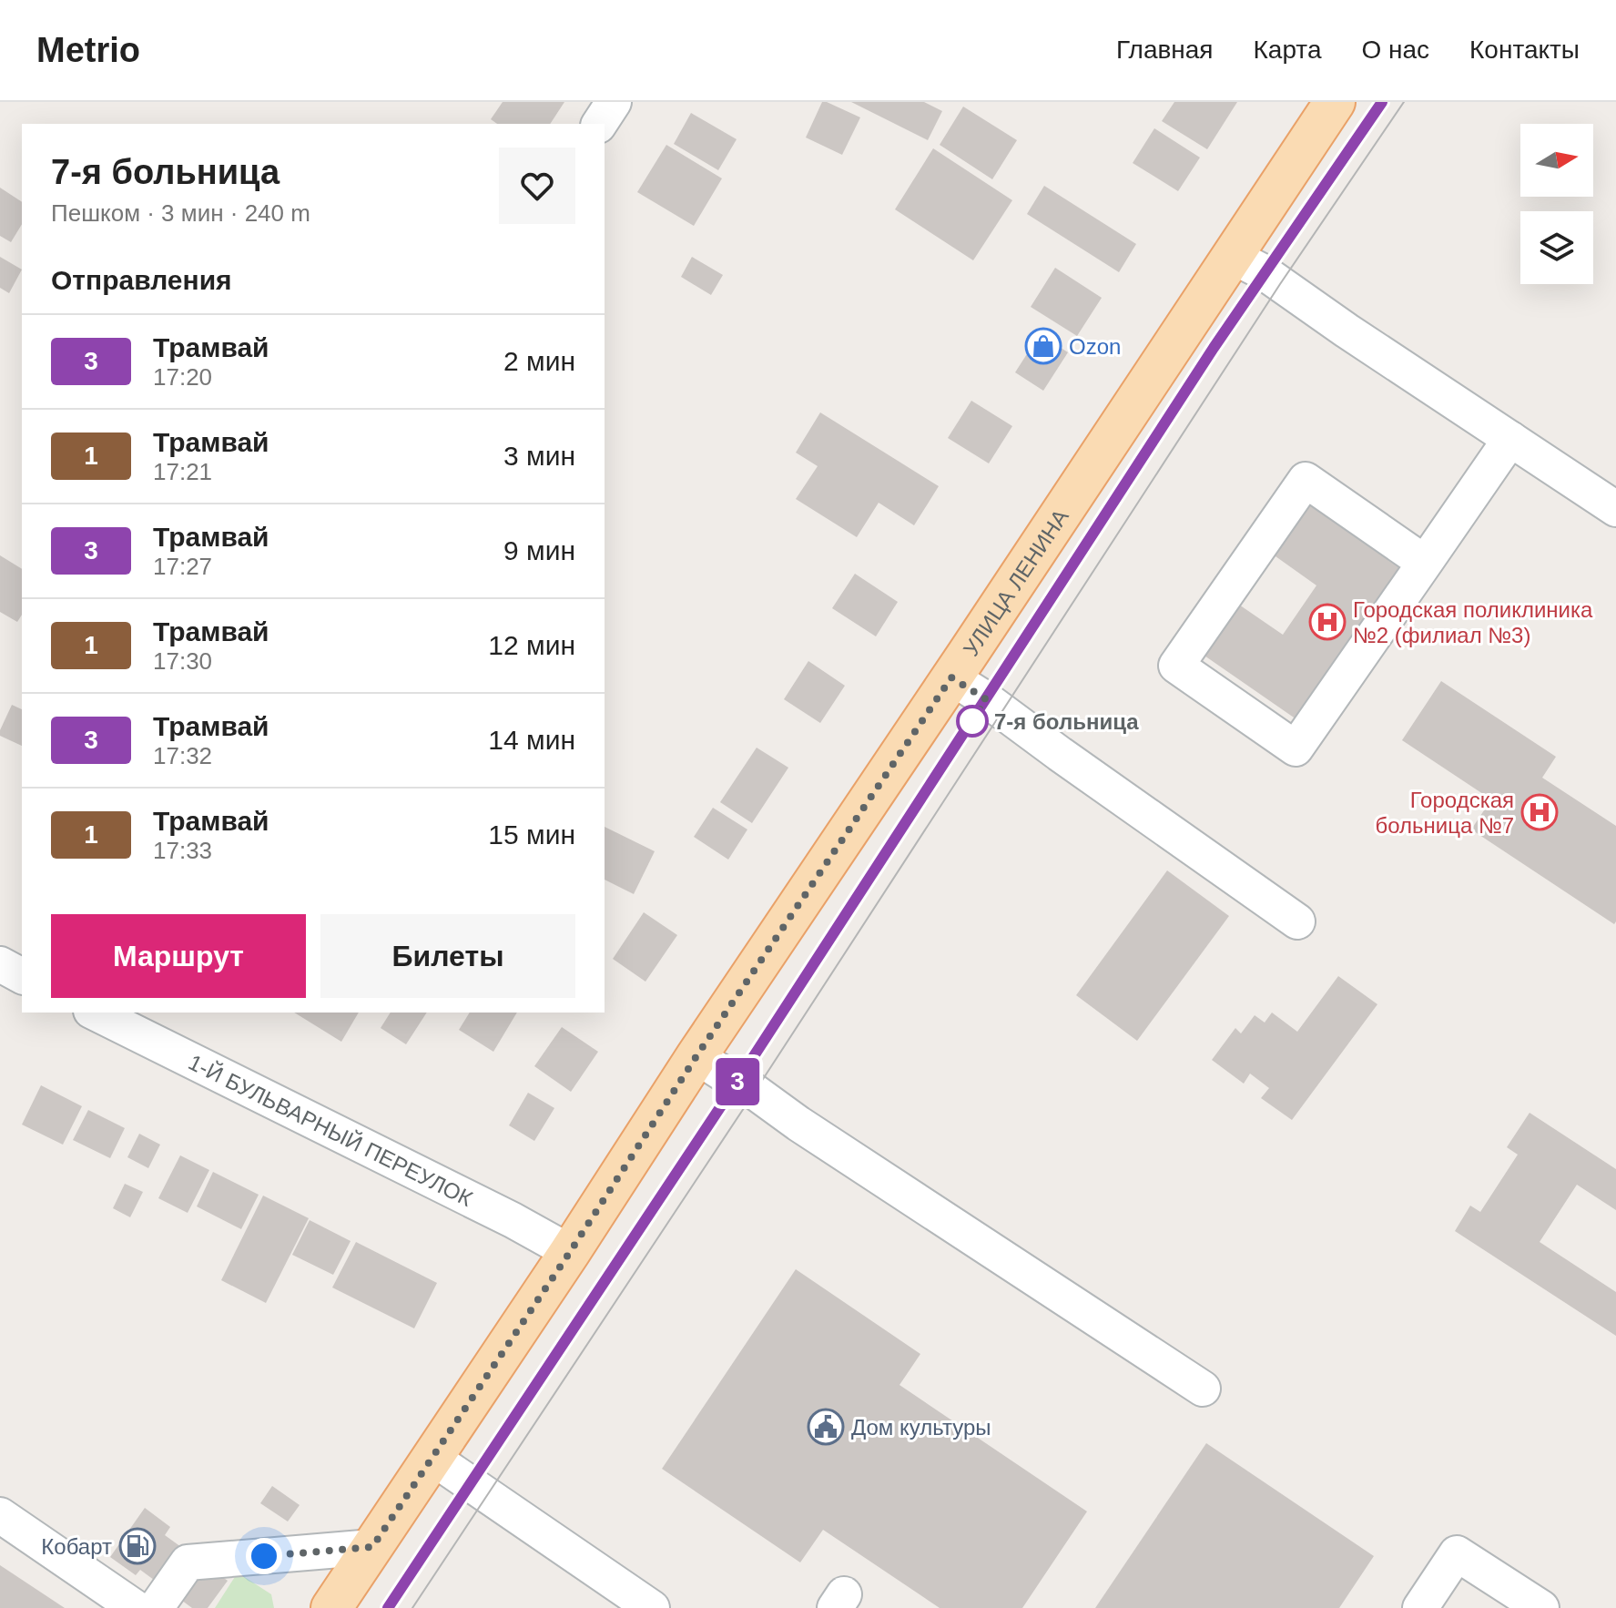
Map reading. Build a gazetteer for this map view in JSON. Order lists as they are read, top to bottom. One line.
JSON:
{"streets":{"main road":["УЛИЦА ЛЕНИНА"],"street":["1-Й БУЛЬВАРНЫЙ ПЕРЕУЛОК"]},"crossings":[["УЛИЦА ЛЕНИНА","1-Й БУЛЬВАРНЫЙ ПЕРЕУЛОК"]],"places":{"shop":["Ozon"],"hospital":["Городская поликлиника №2 (филиал №3)","Городская больница №7"],"other":["7-я больница"],"public building":["Дом культуры"],"fuel station":["Кобарт"]},"lines":["tram line 3"],"north":"right","page":{"header":"Metrio","nav":["Главная","Карта","О нас","Контакты"],"on_map":"3","heading":[["7-я больница","Пешком · 3 мин · 240 m"],"Отправления"],"list":[{"mark":"3","name":"Трамвай","note":"17:20","value":"2 мин"},{"mark":"1","name":"Трамвай","note":"17:21","value":"3 мин"},{"mark":"3","name":"Трамвай","note":"17:27","value":"9 мин"},{"mark":"1","name":"Трамвай","note":"17:30","value":"12 мин"},{"mark":"3","name":"Трамвай","note":"17:32","value":"14 мин"},{"mark":"1","name":"Трамвай","note":"17:33","value":"15 мин"}],"buttons":["Маршрут","Билеты"]}}
